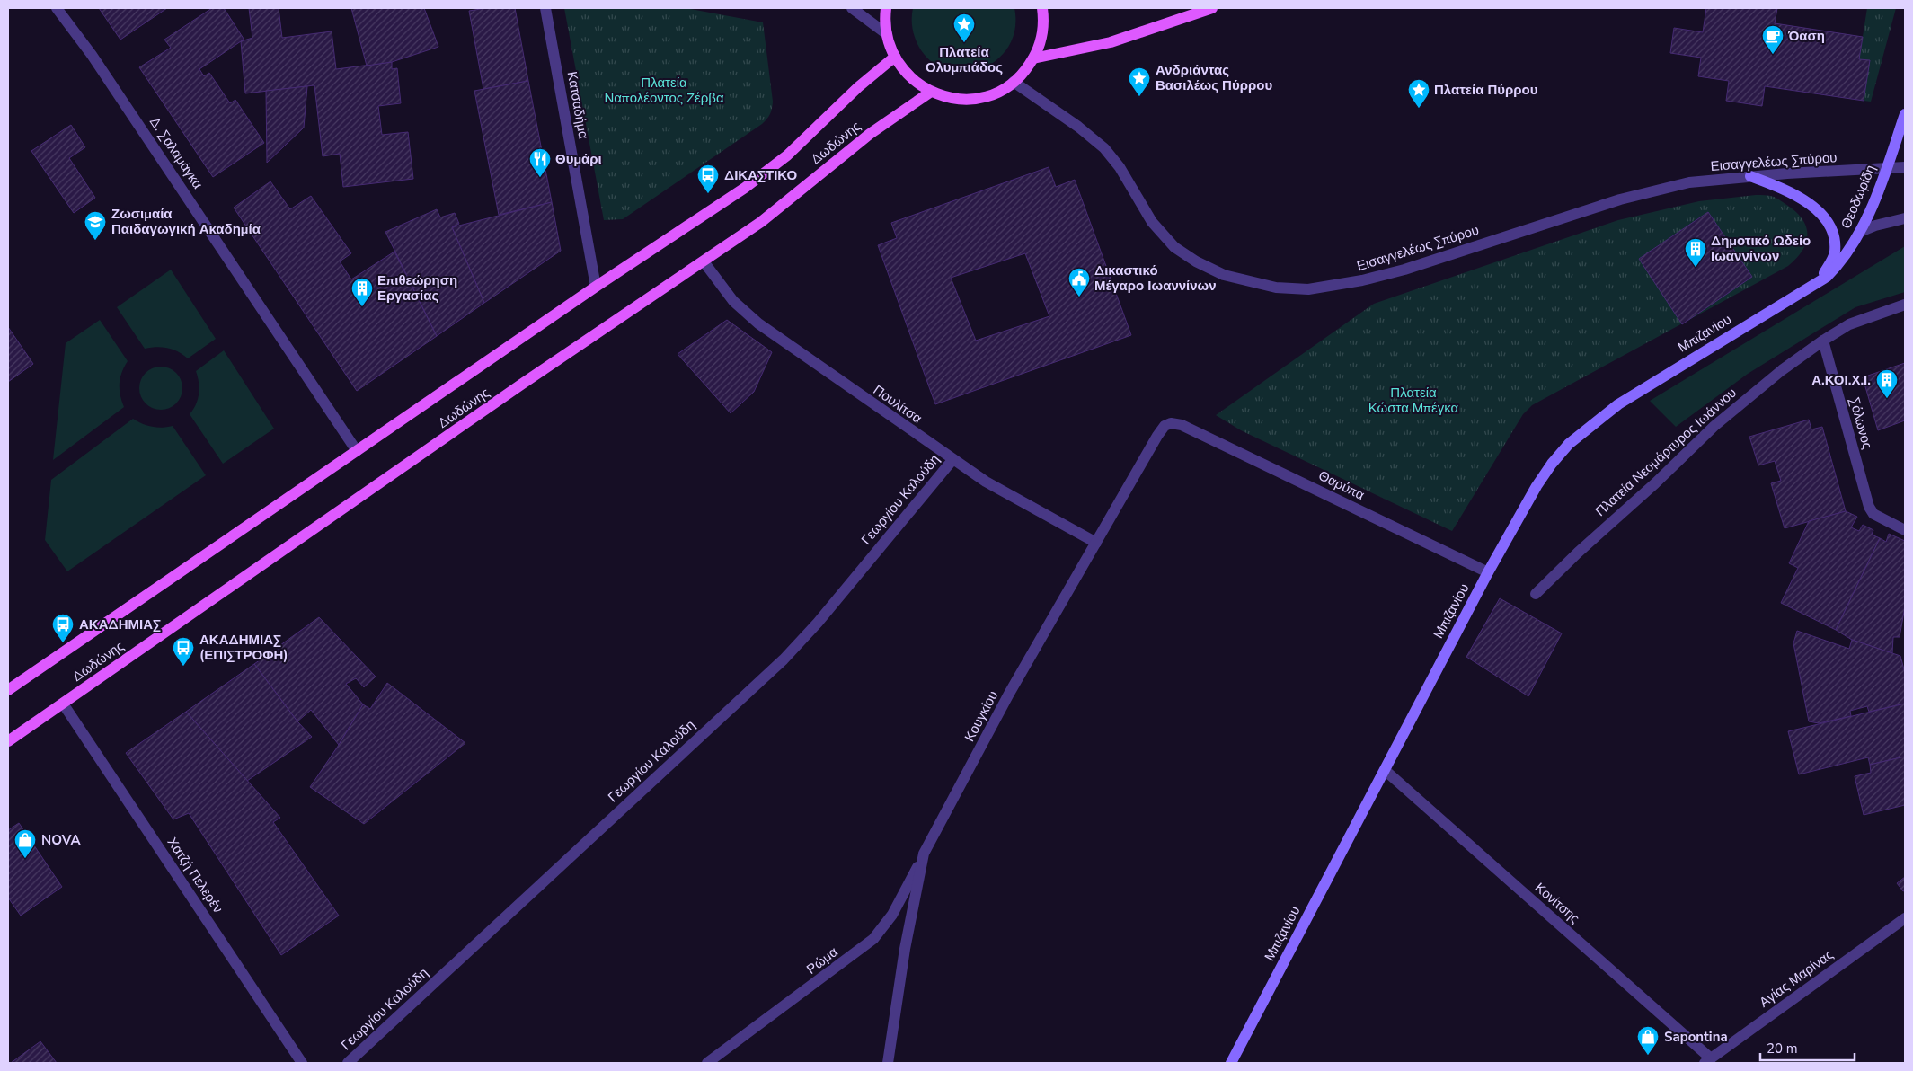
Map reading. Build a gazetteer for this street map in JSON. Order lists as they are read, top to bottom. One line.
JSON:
{"streets":{"main road":["Δωδώνης","Θεοδωρίδη","Μπιζανίου"],"street":["Κατσαδήμα","Δ. Σαλαμάγκα","Εισαγγελέως Σπύρου","Πουλίτσα","Σόλωνος","Πλατεία Νεομάρτυρος Ιωάννου","Θαρύπα","Γεωργίου Καλούδη","Κουγκίου","Χατζή Πελερέν","Κονίτσης","Ρώμα","Αγίας Μαρίνας"]},"crossings":[["Κατσαδήμα","Δωδώνης"],["Δωδώνης","Δ. Σαλαμάγκα"],["Δωδώνης","Πουλίτσα"],["Δωδώνης","Χατζή Πελερέν"],["Εισαγγελέως Σπύρου","Θεοδωρίδη"],["Θεοδωρίδη","Μπιζανίου"],["Μπιζανίου","Θαρύπα"],["Μπιζανίου","Κονίτσης"],["Πουλίτσα","Γεωργίου Καλούδη"],["Πουλίτσα","Κουγκίου"],["Σόλωνος","Πλατεία Νεομάρτυρος Ιωάννου"],["Θαρύπα","Κουγκίου"],["Κουγκίου","Ρώμα"],["Κονίτσης","Αγίας Μαρίνας"]],"parks":["Πλατεία Ναπολέοντος Ζέρβα","Πλατεία Κώστα Μπέγκα"],"places":{"place":["Πλατεία Ολυμπιάδος","Ανδριάντας Βασιλέως Πύρρου","Πλατεία Πύρρου"],"cafe":["Όαση"],"restaurant":["Θυμάρι"],"bus stop":["ΔΙΚΑΣΤΙΚΟ","ΑΚΑΔΗΜΙΑΣ","ΑΚΑΔΗΜΙΑΣ (ΕΠΙΣΤΡΟΦΗ)"],"school or university":["Ζωσιμαία Παιδαγωγική Ακαδημία"],"building":["Δημοτικό Ωδείο Ιωαννίνων","Επιθεώρηση Εργασίας","Α.ΚΟΙ.Χ.Ι."],"public building":["Δικαστικό Μέγαρο Ιωαννίνων"],"shop":["NOVA","Sapontina"]},"scale_bar":"20 m"}
